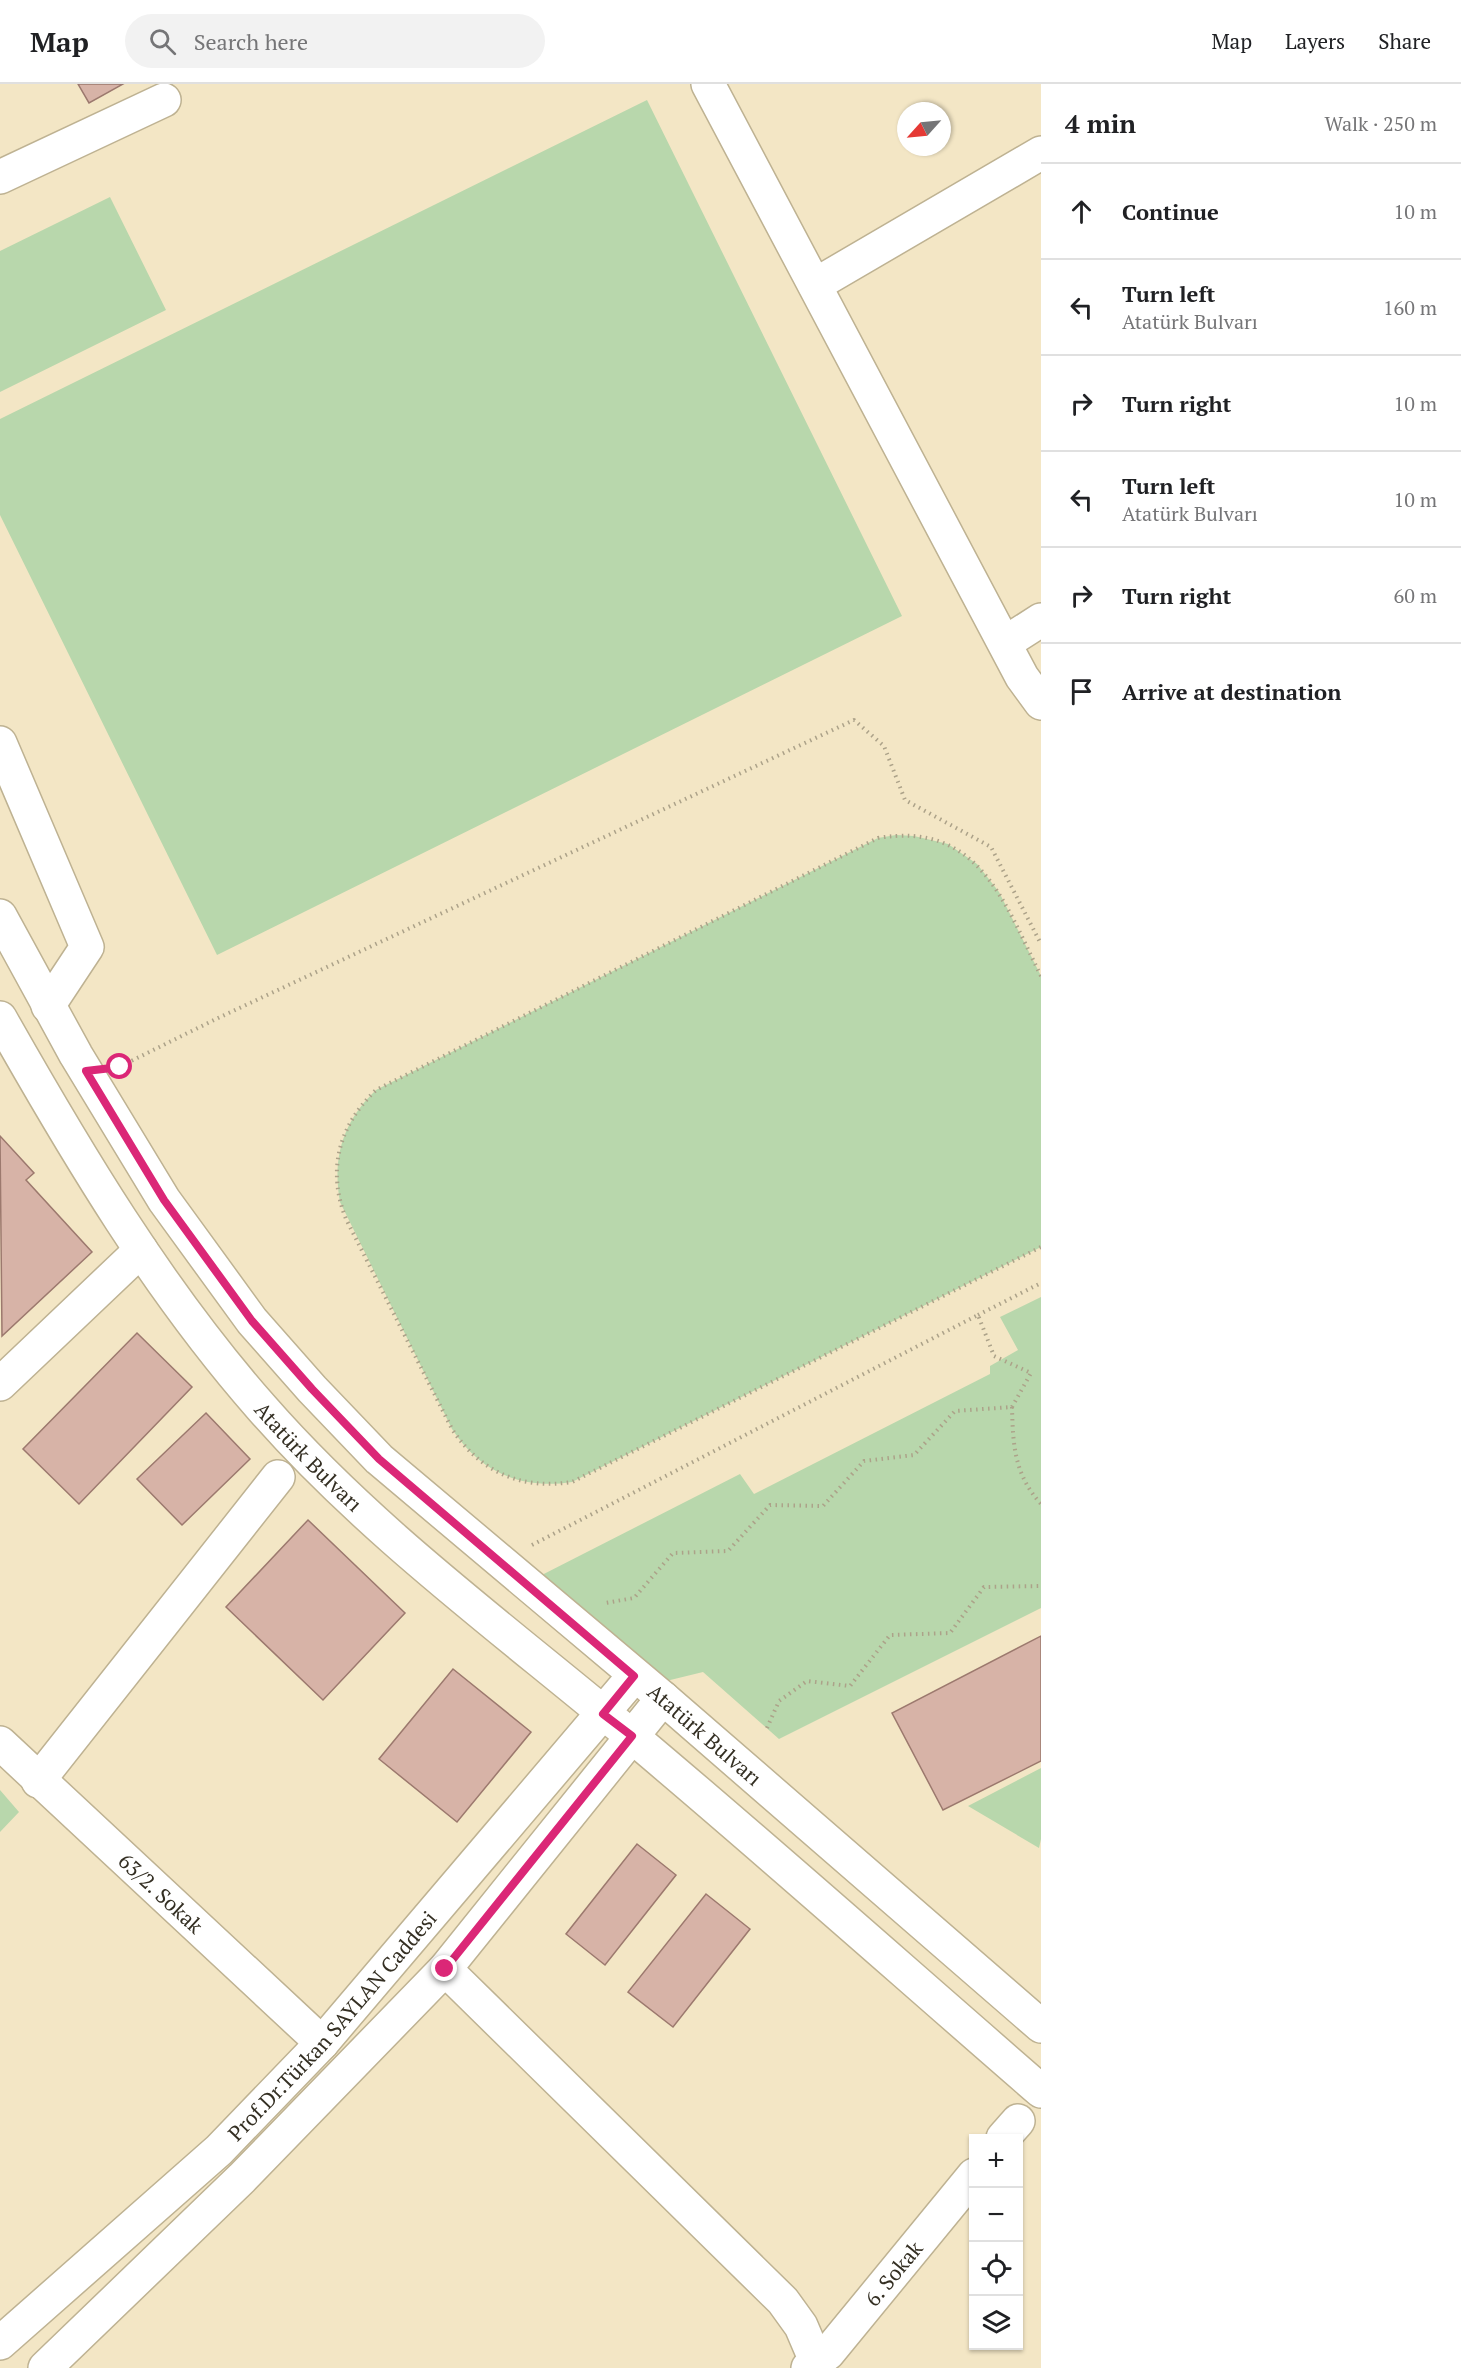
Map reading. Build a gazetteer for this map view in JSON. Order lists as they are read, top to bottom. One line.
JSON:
{"streets":{"street":["Atatürk Bulvarı","63/2. Sokak","Prof.Dr.Türkan SAYLAN Caddesi","6. Sokak"]},"crossings":[["Atatürk Bulvarı","Prof.Dr.Türkan SAYLAN Caddesi"],["63/2. Sokak","Prof.Dr.Türkan SAYLAN Caddesi"]],"north":"bottom left","page":{"header":"Map","search":"Search here","nav":["Map","Layers","Share"],"heading":["4 min","Walk · 250 m"],"list":[["Continue","10 m"],["Turn left","Atatürk Bulvarı","160 m"],["Turn right","10 m"],["Turn left","Atatürk Bulvarı","10 m"],["Turn right","60 m"],"Arrive at destination"],"map_buttons":["+","−"]}}
